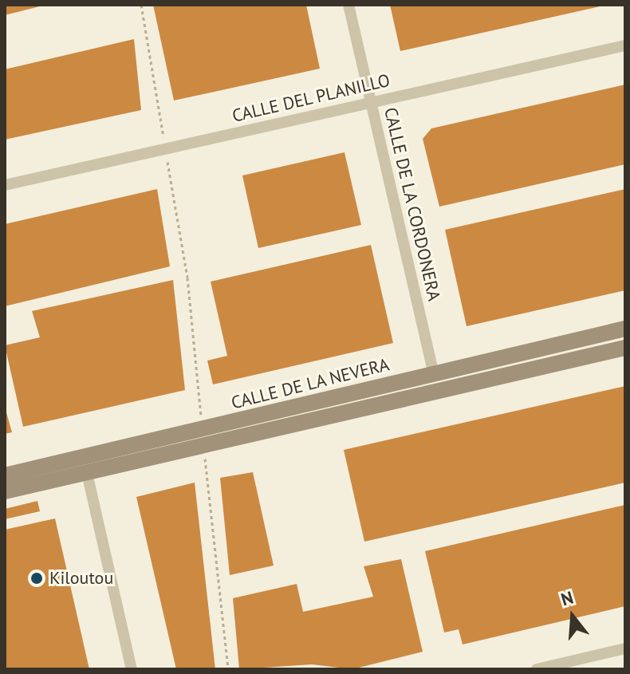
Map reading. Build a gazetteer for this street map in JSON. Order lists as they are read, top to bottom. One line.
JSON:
{"streets":{"main road":["CALLE DE LA NEVERA"],"street":["CALLE DEL PLANILLO","CALLE DE LA CORDONERA"]},"crossings":[["CALLE DEL PLANILLO","CALLE DE LA CORDONERA"],["CALLE DE LA CORDONERA","CALLE DE LA NEVERA"]],"places":["Kiloutou"],"north":"top"}
